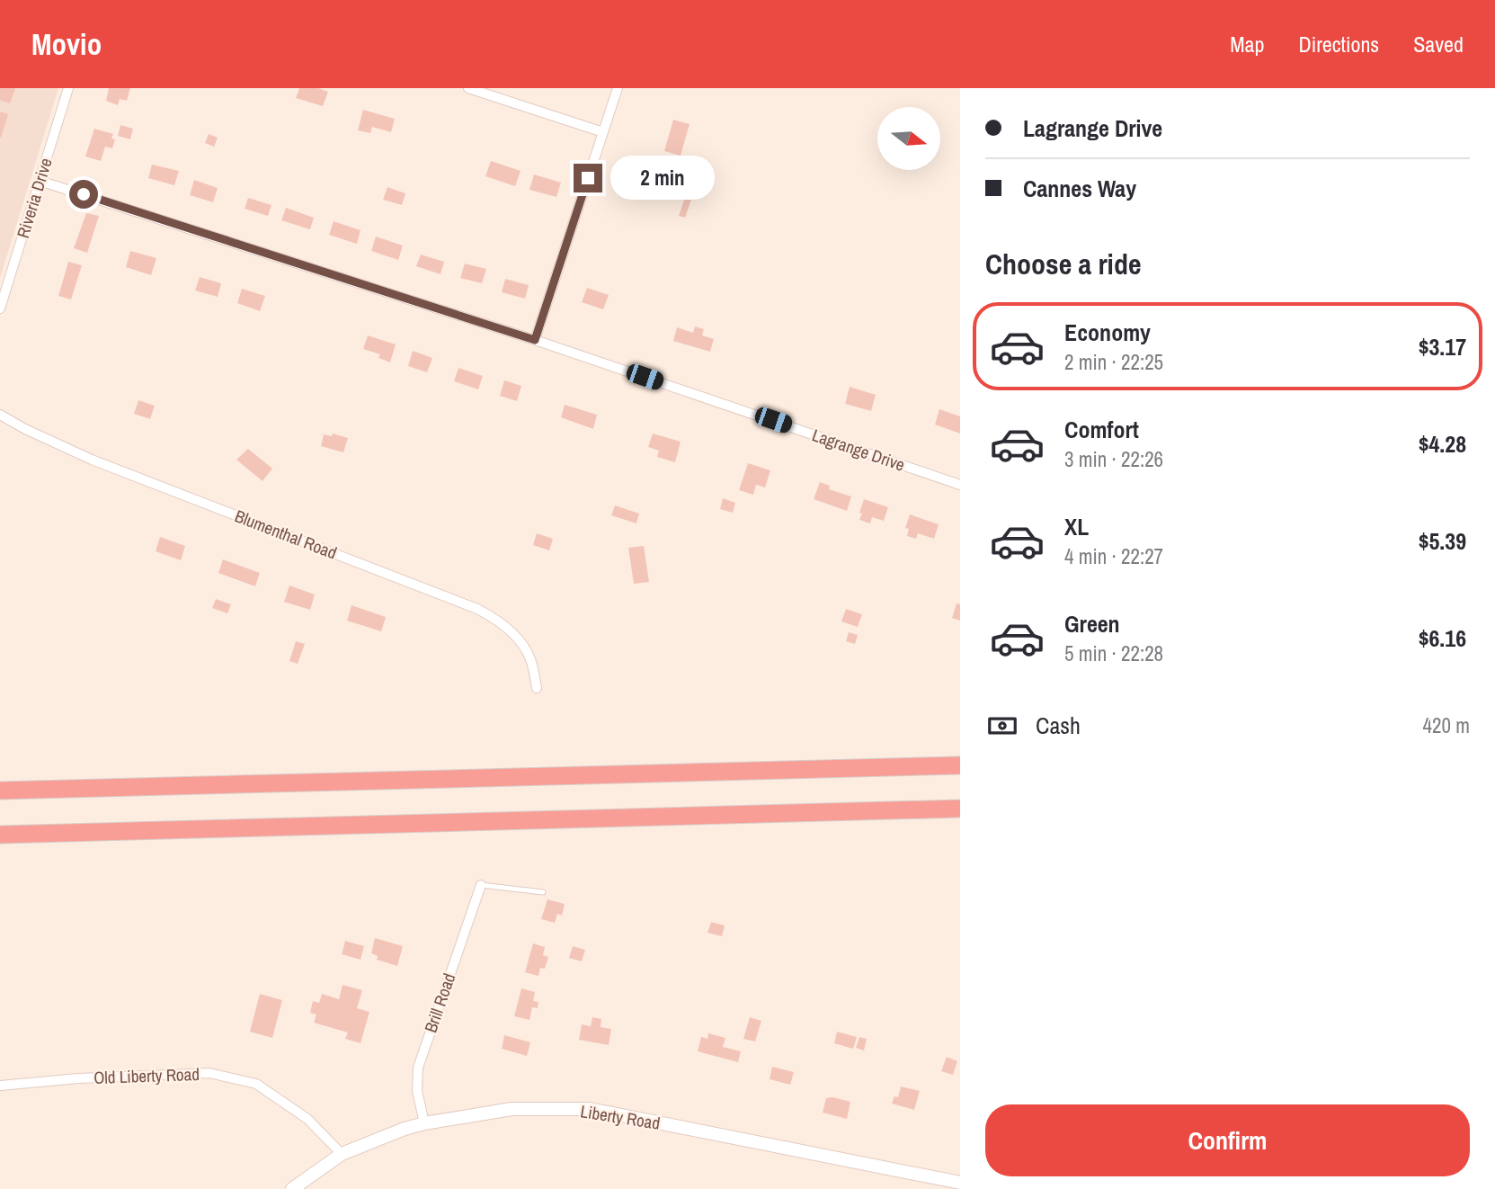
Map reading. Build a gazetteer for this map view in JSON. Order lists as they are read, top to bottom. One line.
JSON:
{"streets":{"street":["Riveria Drive","Lagrange Drive","Blumenthal Road","Brill Road","Old Liberty Road","Liberty Road"]},"crossings":[["Riveria Drive","Lagrange Drive"],["Brill Road","Liberty Road"],["Old Liberty Road","Liberty Road"]],"north":"right","page":{"header":"Movio","nav":["Map","Directions","Saved"],"banner":["Lagrange Drive","Cannes Way"],"bubble":"2 min","heading":"Choose a ride","list":[{"name":"Economy","note":"2 min · 22:25","value":"$3.17"},{"name":"Comfort","note":"3 min · 22:26","value":"$4.28"},{"name":"XL","note":"4 min · 22:27","value":"$5.39"},{"name":"Green","note":"5 min · 22:28","value":"$6.16"}],"pay":["Cash","420 m"],"buttons":"Confirm"}}
